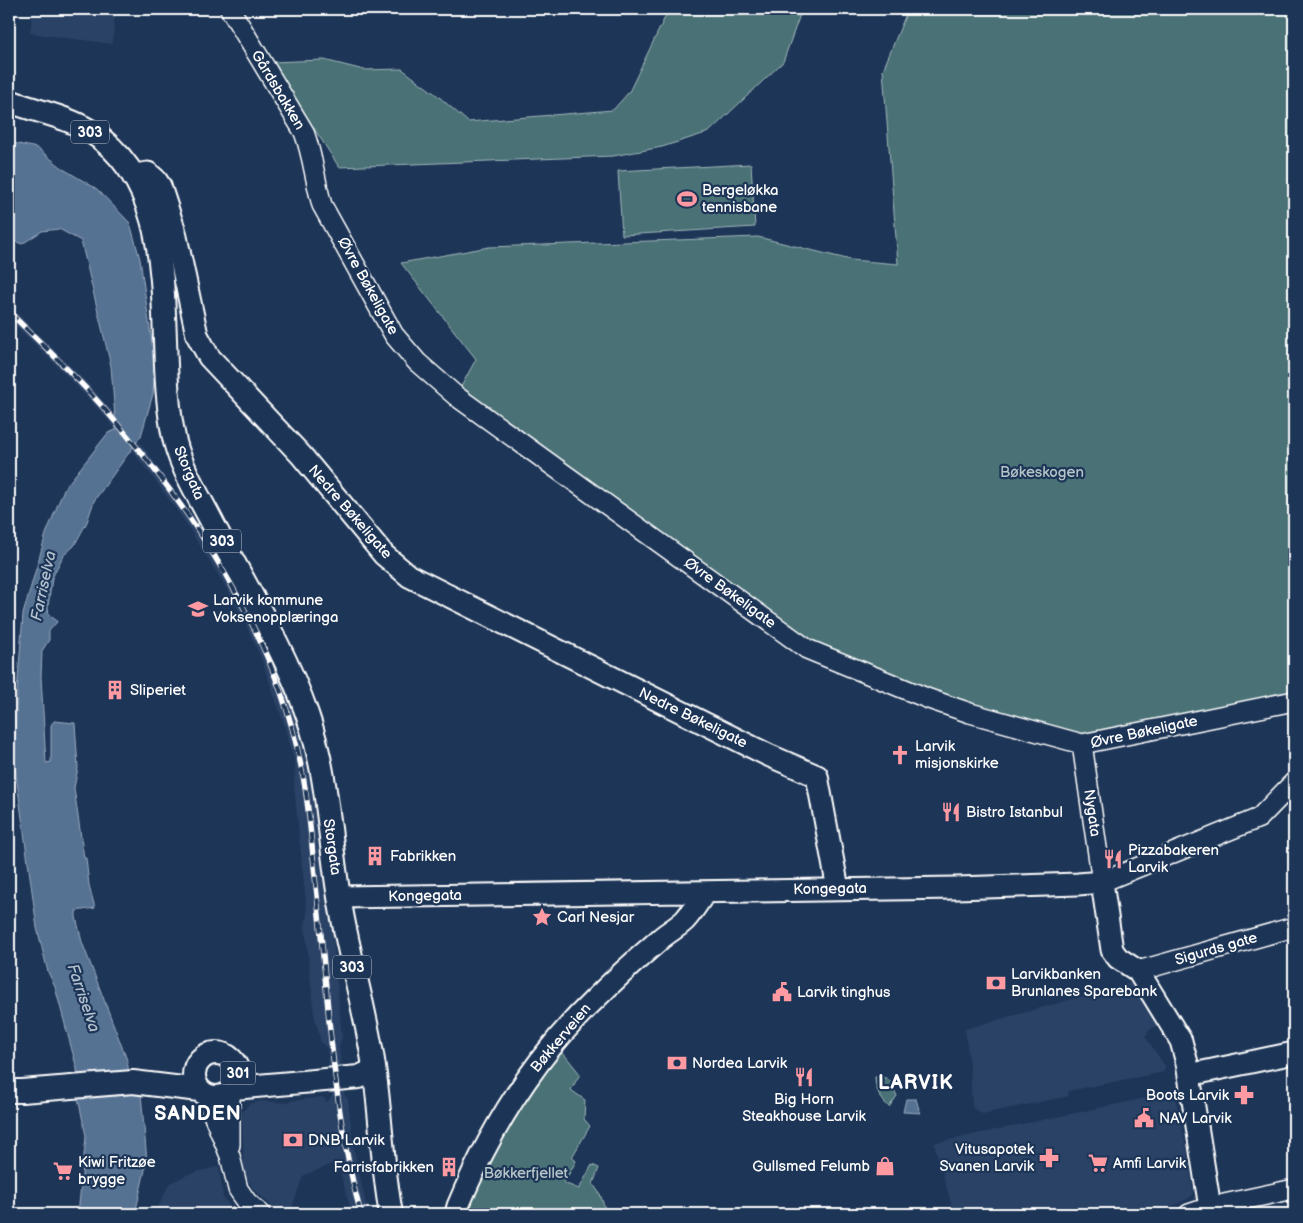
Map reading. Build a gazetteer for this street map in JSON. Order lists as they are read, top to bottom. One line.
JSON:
{"streets":{"main road":["303","Storgata","Nedre Bøkeligate","Kongegata","Bøkkerveien","301"],"street":["Gårdsbakken","Øvre Bøkeligate","Nygata","Sigurds gate"]},"crossings":[["Gårdsbakken","Øvre Bøkeligate"],["Øvre Bøkeligate","Nygata"],["Storgata","Nedre Bøkeligate"],["Storgata","Kongegata"],["Storgata","301"],["Nedre Bøkeligate","Kongegata"],["Nygata","Kongegata"],["Kongegata","Bøkkerveien"]],"districts":["LARVIK","SANDEN"],"water":["Farriselva"],"parks":["Bøkeskogen","Bøkkerfjellet"],"places":{"sports":["Bergeløkka tennisbane"],"school or university":["Larvik kommune Voksenopplæringa"],"building":["Sliperiet","Fabrikken","Farrisfabrikken"],"church":["Larvik misjonskirke"],"restaurant":["Bistro Istanbul","Pizzabakeren Larvik","Big Horn Steakhouse Larvik"],"place":["Carl Nesjar"],"bank":["Larvikbanken Brunlanes Sparebank","Nordea Larvik","DNB Larvik"],"public building":["Larvik tinghus","NAV Larvik"],"pharmacy":["Boots Larvik","Vitusapotek Svanen Larvik"],"supermarket":["Amfi Larvik","Kiwi Fritzøe brygge"],"shop":["Gullsmed Felumb"]}}
